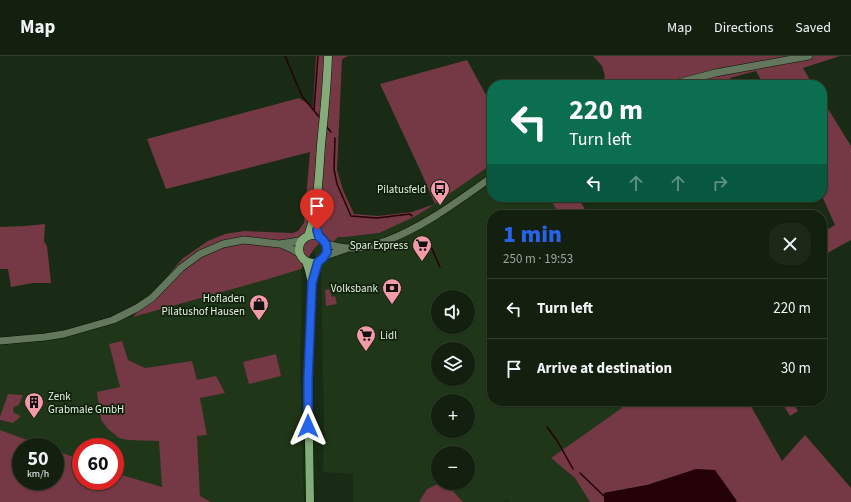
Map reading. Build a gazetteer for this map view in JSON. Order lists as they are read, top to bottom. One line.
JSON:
{"places":{"bus stop":["Pilatusfeld"],"supermarket":["Spar Express","Lidl"],"bank":["Volksbank"],"shop":["Hofladen Pilatushof Hausen"],"building":["Zenk Grabmale GmbH"]},"page":{"header":"Map","nav":["Map","Directions","Saved"],"turn":["220 m","Turn left"],"heading":["1 min","250 m · 19:53"],"list":[{"name":"Turn left","value":"220 m"},{"name":"Arrive at destination","value":"30 m"}],"map_buttons":["+","−"],"speed":"50 km/h","limit":"60"}}
